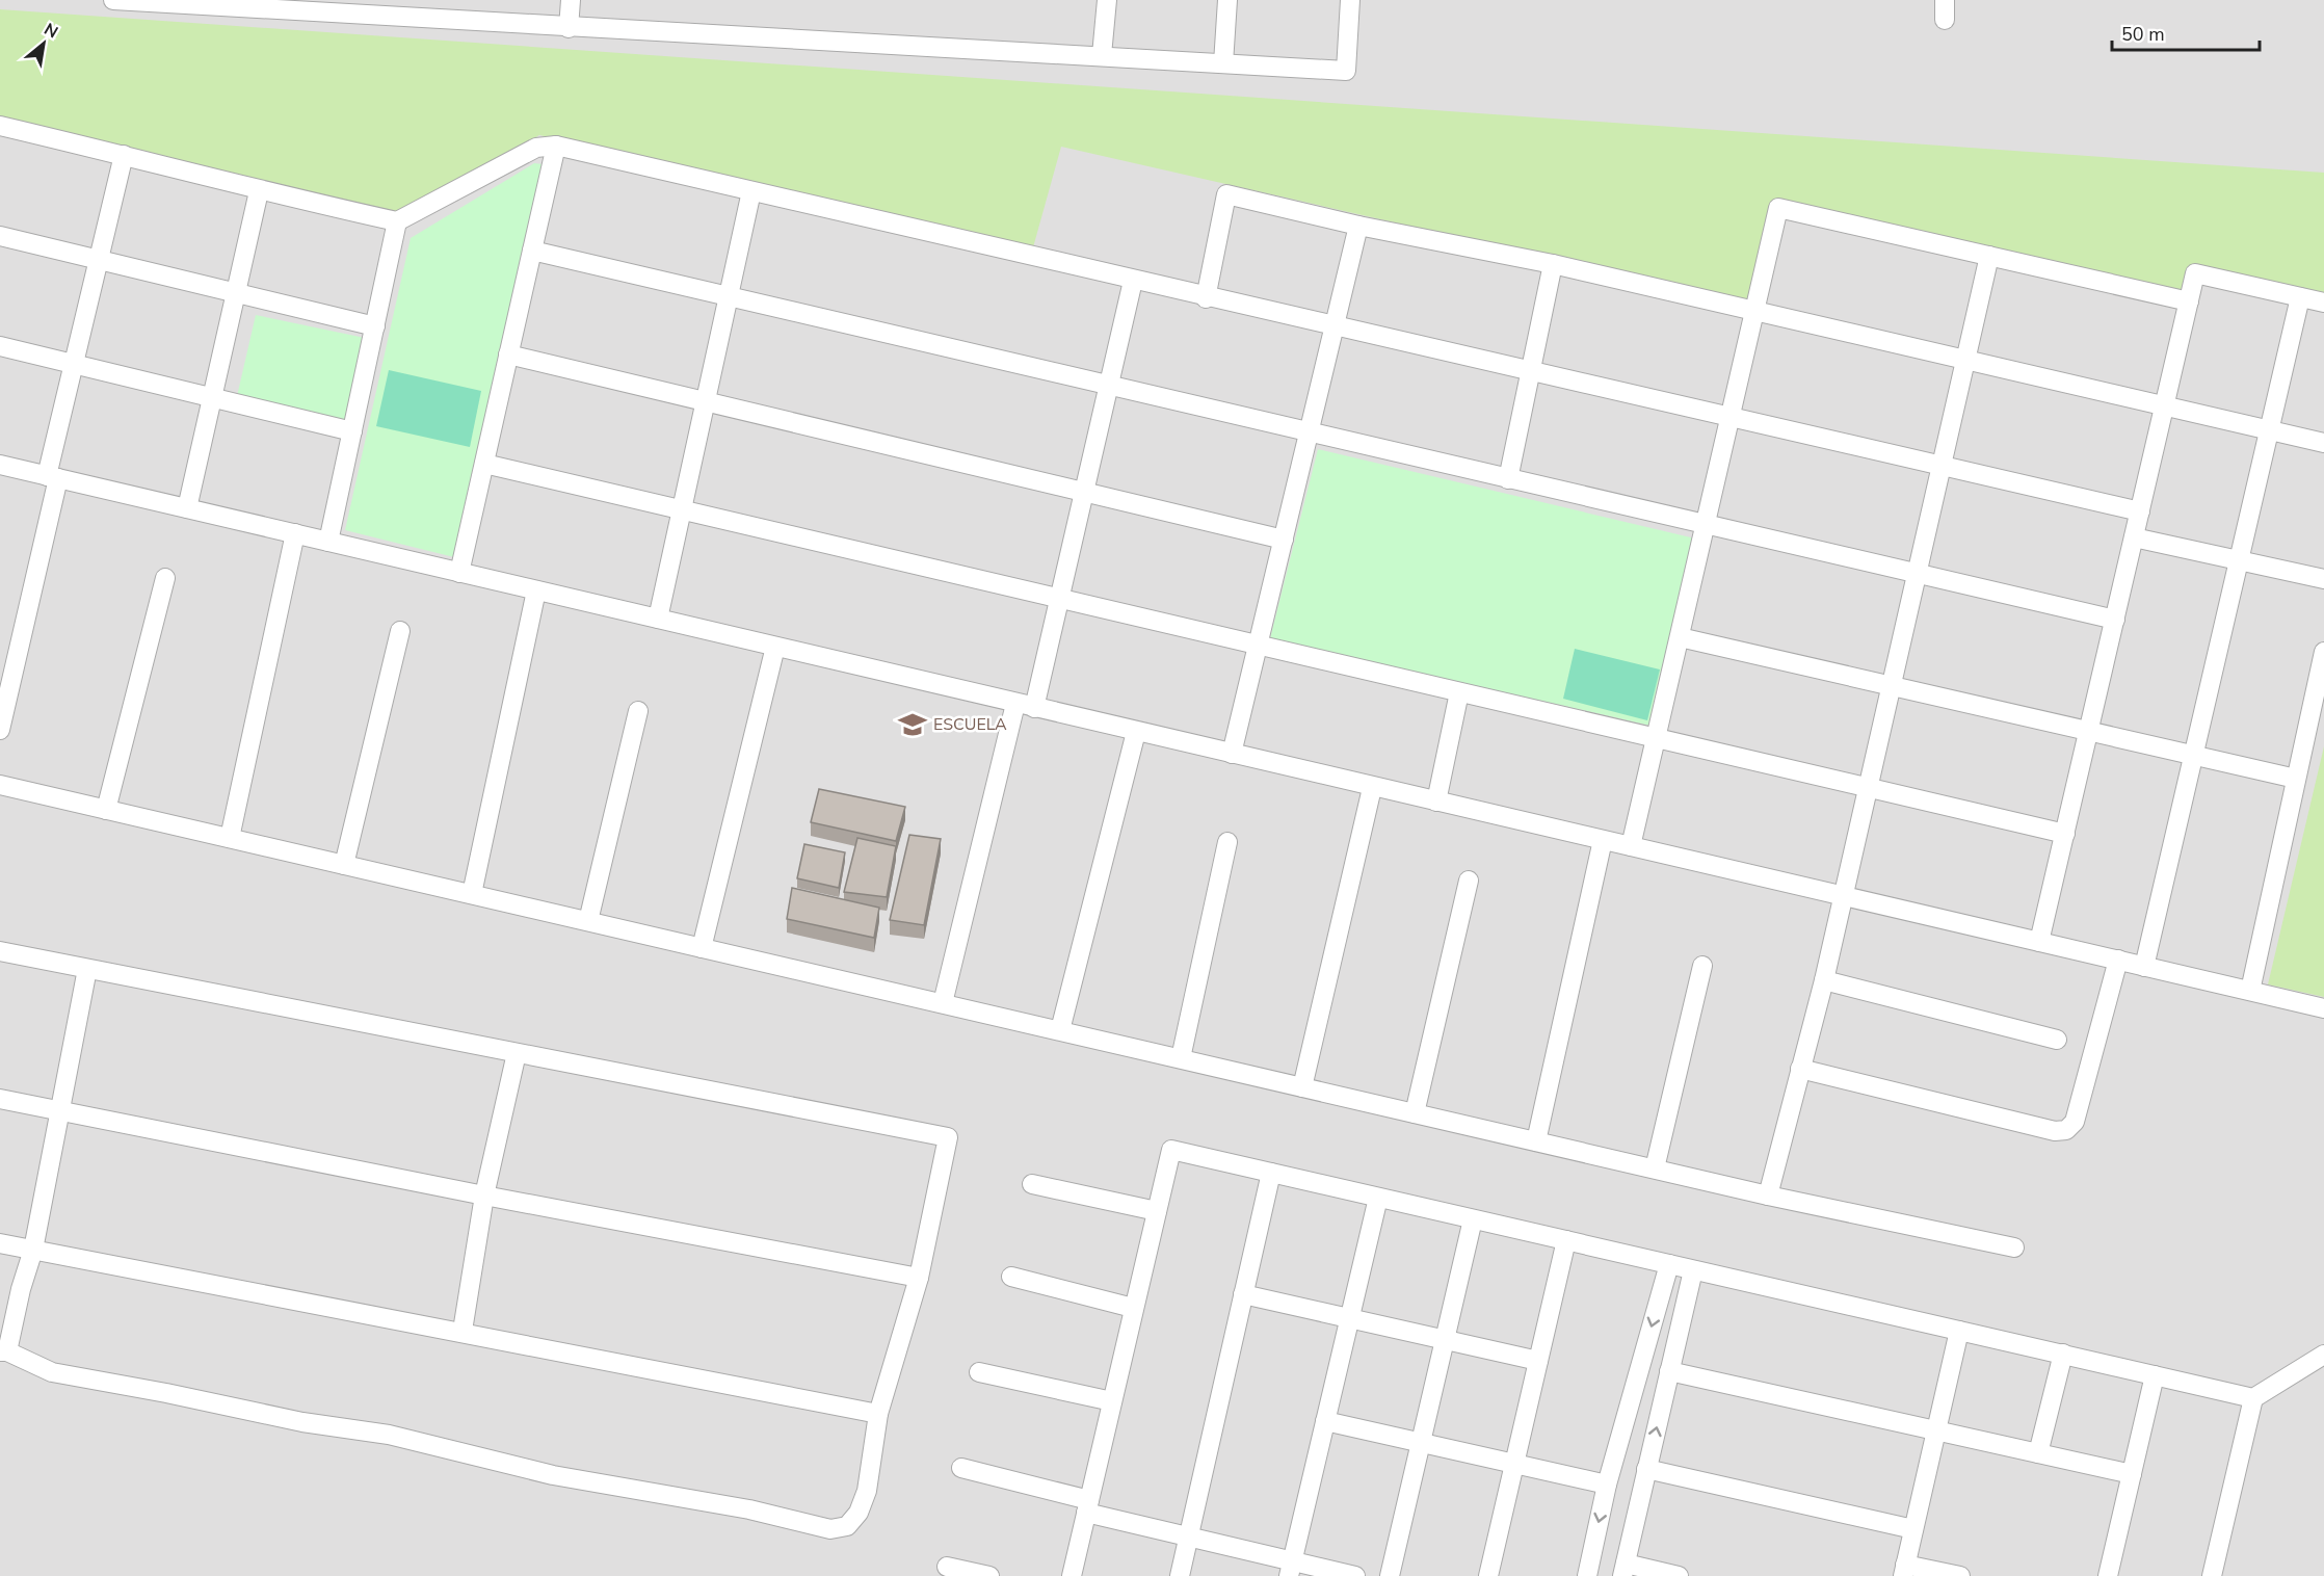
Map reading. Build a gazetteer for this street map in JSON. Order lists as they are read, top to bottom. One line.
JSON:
{"places":{"school or university":["ESCUELA"]},"scale_bar":"50 m","north":"top right"}
